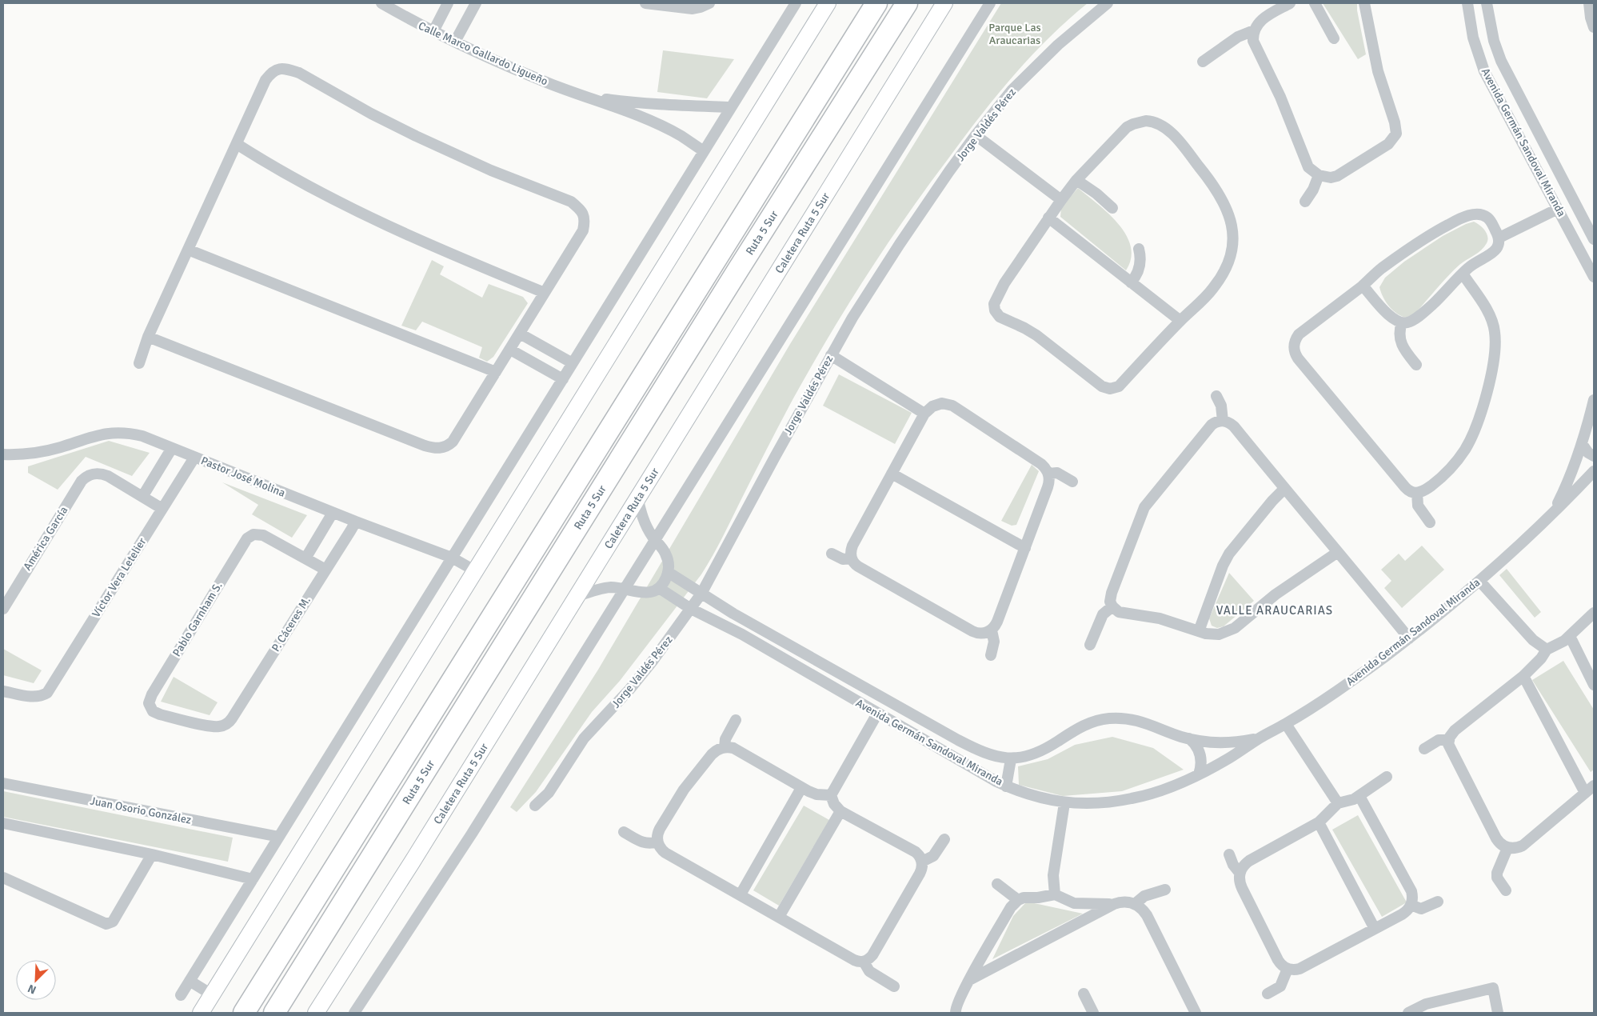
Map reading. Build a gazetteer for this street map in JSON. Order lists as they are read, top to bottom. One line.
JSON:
{"streets":{"highway":["Ruta 5 Sur"],"street":["Calle Marco Gallardo Ligueño","Jorge Valdés Pérez","Avenida Germán Sandoval Miranda","Caletera Ruta 5 Sur","Pastor José Molina","América García","Víctor Vera Letelier","Pablo Garnham S.","P. Cáceres M.","Juan Osorio González"]},"crossings":[["Jorge Valdés Pérez","Avenida Germán Sandoval Miranda"],["Pastor José Molina","Víctor Vera Letelier"],["Pastor José Molina","P. Cáceres M."],["Pablo Garnham S.","P. Cáceres M."]],"districts":["VALLE ARAUCARIAS"],"parks":["Parque Las Araucarias"],"north":"bottom left"}
